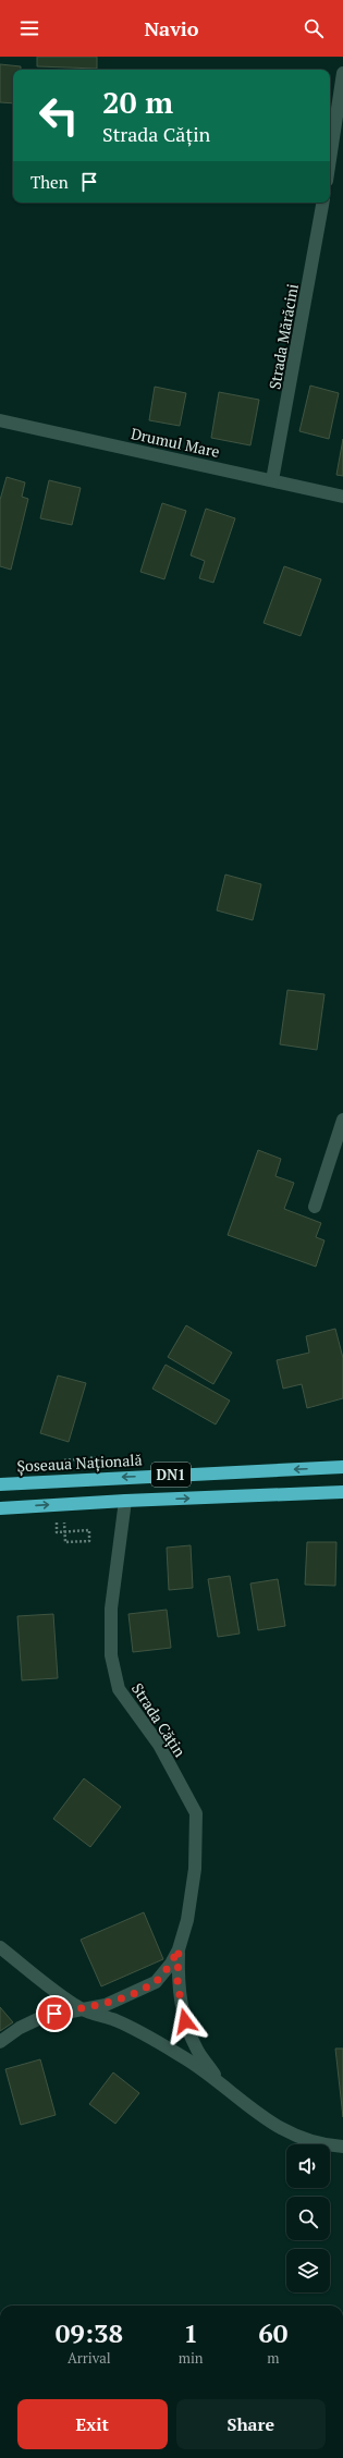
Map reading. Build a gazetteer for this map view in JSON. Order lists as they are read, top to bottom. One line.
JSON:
{"streets":{"highway":["Șoseaua Națională","DN1"],"street":["Strada Mărăcini","Drumul Mare","Strada Cățin"]},"crossings":[["Strada Mărăcini","Drumul Mare"],["DN1","Strada Cățin"]],"page":{"header":"Navio","turn":["20 m","Strada Cățin"],"then":"Then","eta":["09:38","Arrival","1","min","60","m"],"buttons":["Exit","Share"]}}
